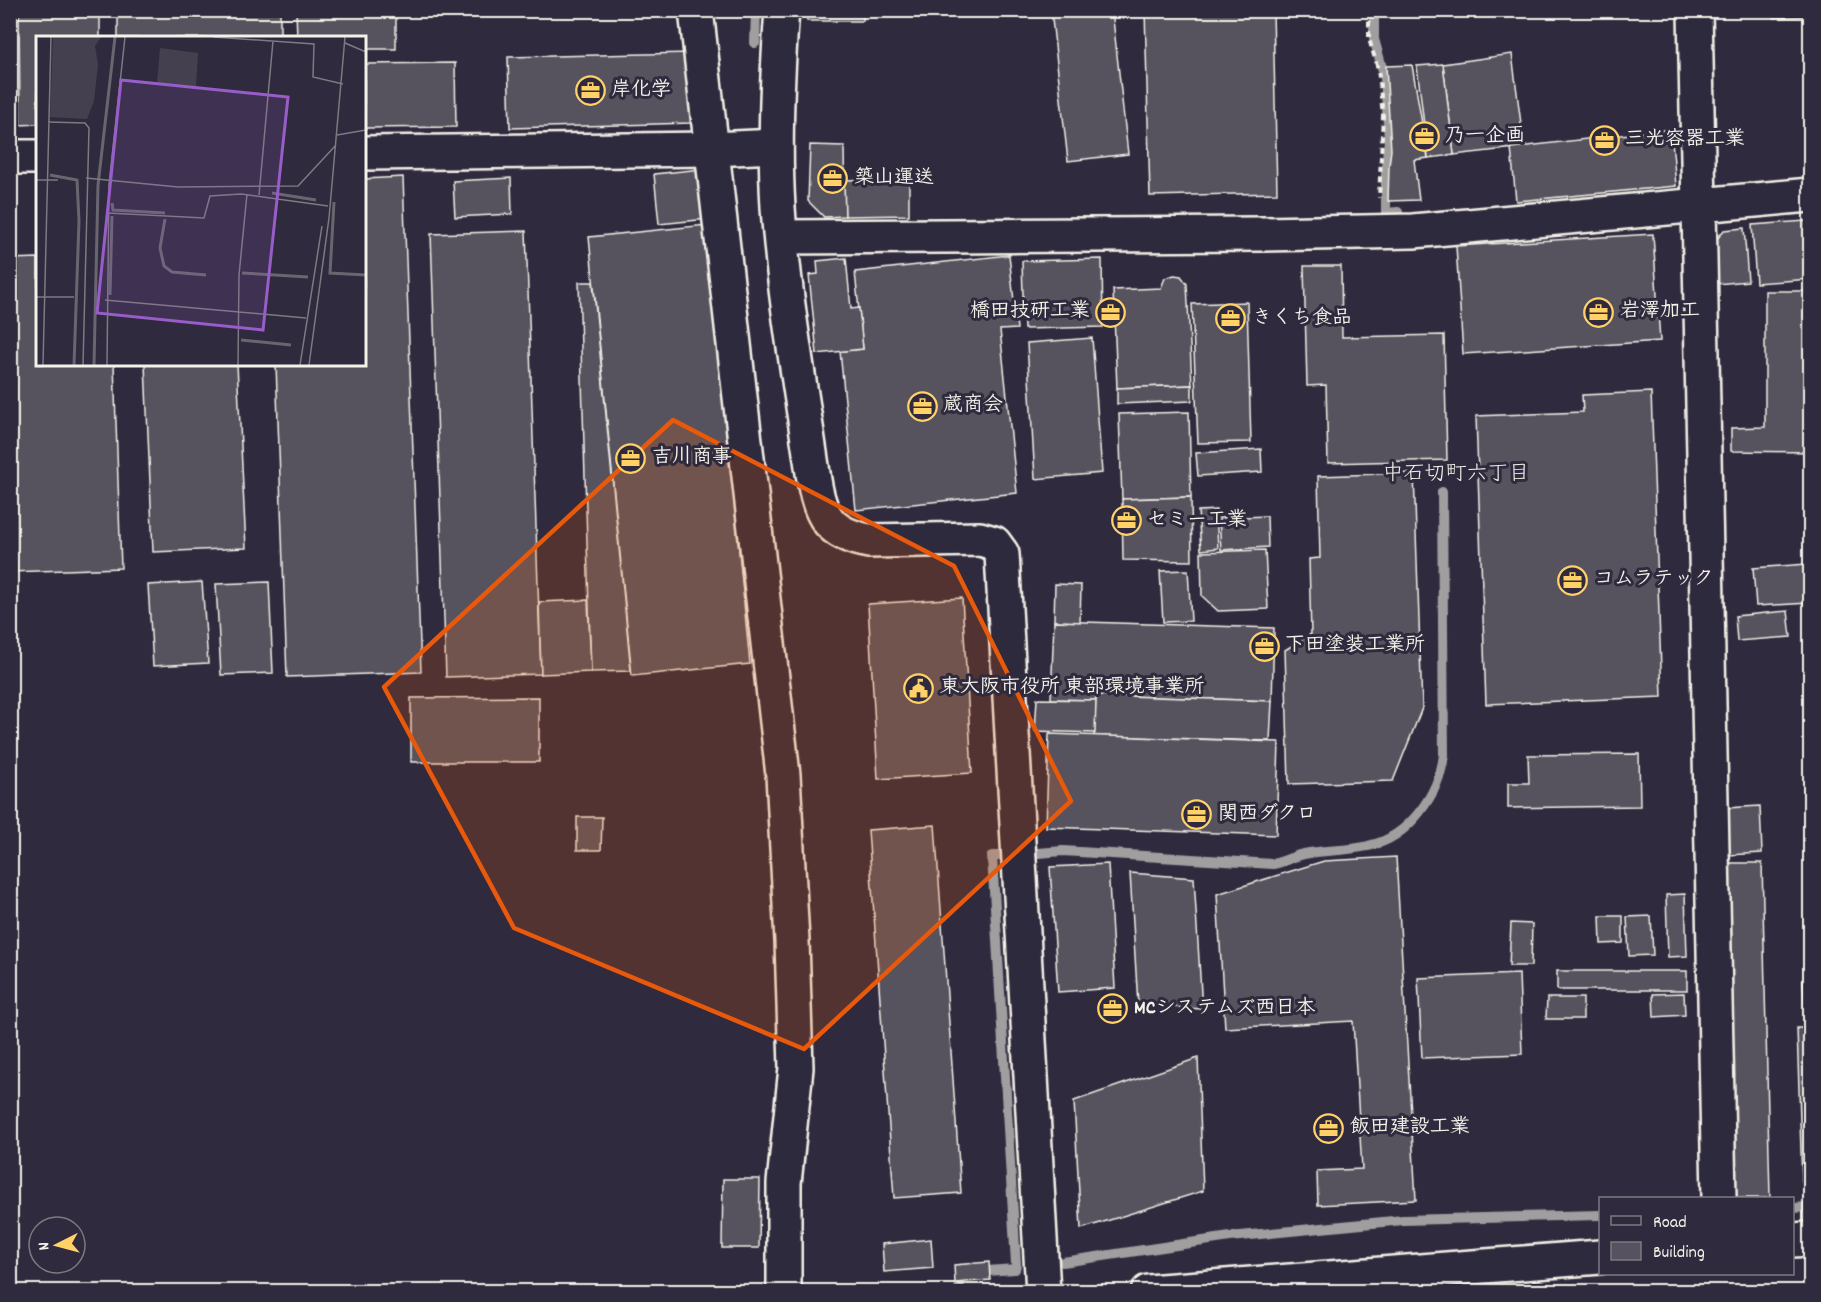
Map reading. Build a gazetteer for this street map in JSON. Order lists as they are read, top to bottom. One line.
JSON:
{"districts":["中石切町六丁目"],"places":{"office":["岸化学","乃一企画","三光容器工業","築山運送","橋田技研工業","岩澤加工","きくち食品","蔵商会","吉川商事","セミー工業","コムラテック","下田塗装工業所","関西ダクロ","MCシステムズ西日本","飯田建設工業"],"public building":["東大阪市役所 東部環境事業所"]},"legend":["Road","Building"],"north":"left"}
